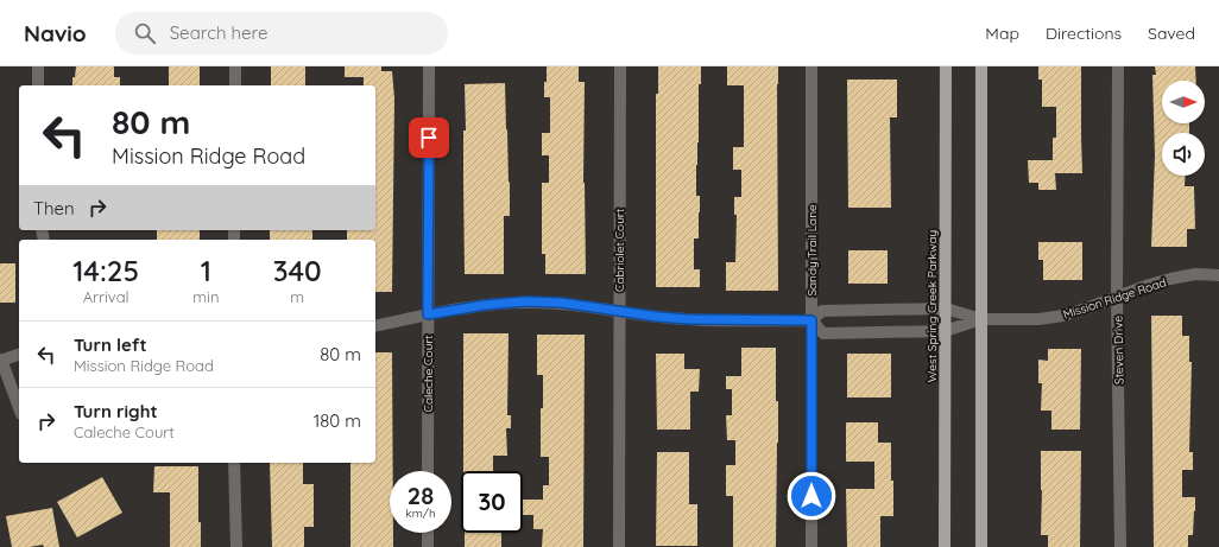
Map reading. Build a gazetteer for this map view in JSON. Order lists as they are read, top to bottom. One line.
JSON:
{"streets":{"main road":["West Spring Creek Parkway"],"street":["Cabriolet Court","Sandy Trail Lane","Mission Ridge Road","Steven Drive","Caleche Court"]},"crossings":[["Cabriolet Court","Mission Ridge Road"],["Sandy Trail Lane","Mission Ridge Road"],["Mission Ridge Road","West Spring Creek Parkway"],["Mission Ridge Road","Steven Drive"],["Mission Ridge Road","Caleche Court"]],"north":"right","page":{"header":"Navio","search":"Search here","nav":["Map","Directions","Saved"],"turn":["80 m","Mission Ridge Road"],"then":"Then","eta":["14:25","Arrival","1","min","340","m"],"list":[{"name":"Turn left","note":"Mission Ridge Road","value":"80 m"},{"name":"Turn right","note":"Caleche Court","value":"180 m"}],"speed":"28 km/h","limit":"30"}}
